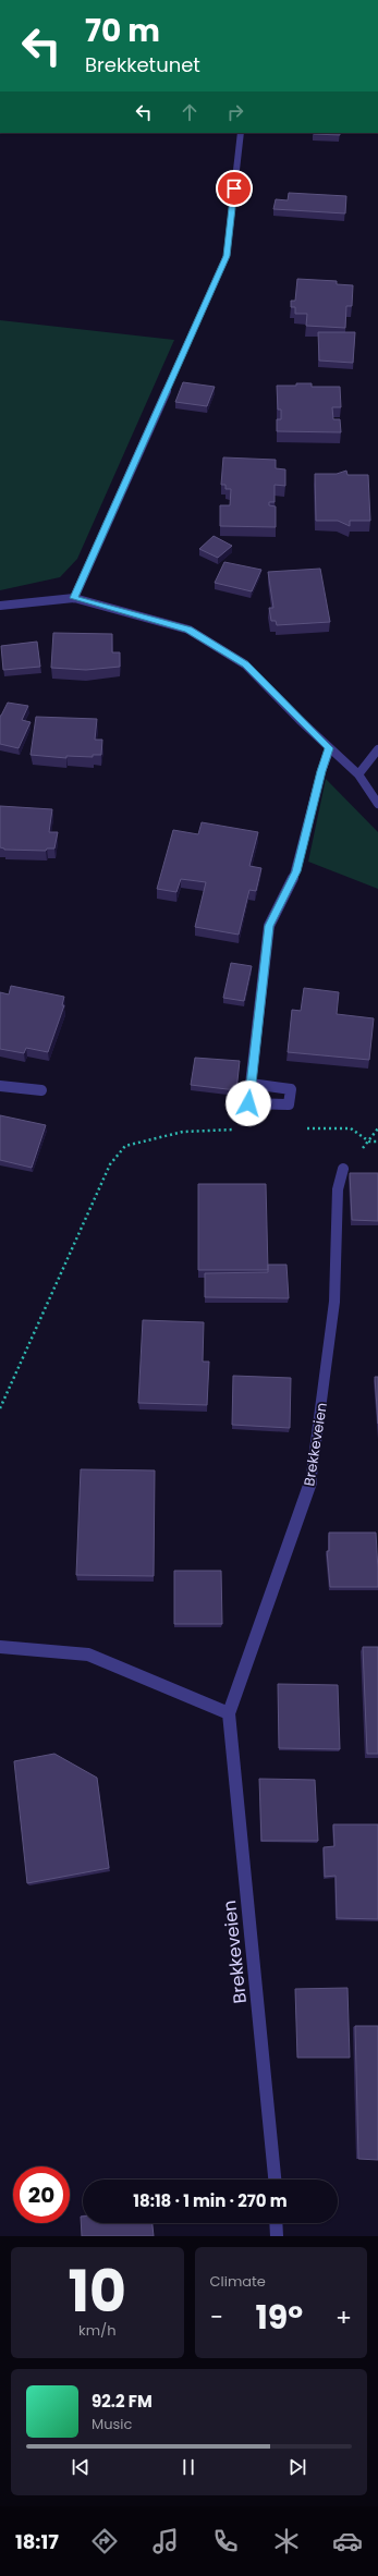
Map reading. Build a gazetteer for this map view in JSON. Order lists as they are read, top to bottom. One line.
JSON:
{"streets":{"street":["Brekkeveien"]},"page":{"turn":["70 m","Brekketunet"],"limit":"20","trip":"18:18 · 1 min · 270 m","tile":[["10","km/h"],"Climate"],"heat":["−","19°","+"],"song":["92.2 FM","Music"],"tabs":"18:17"}}
